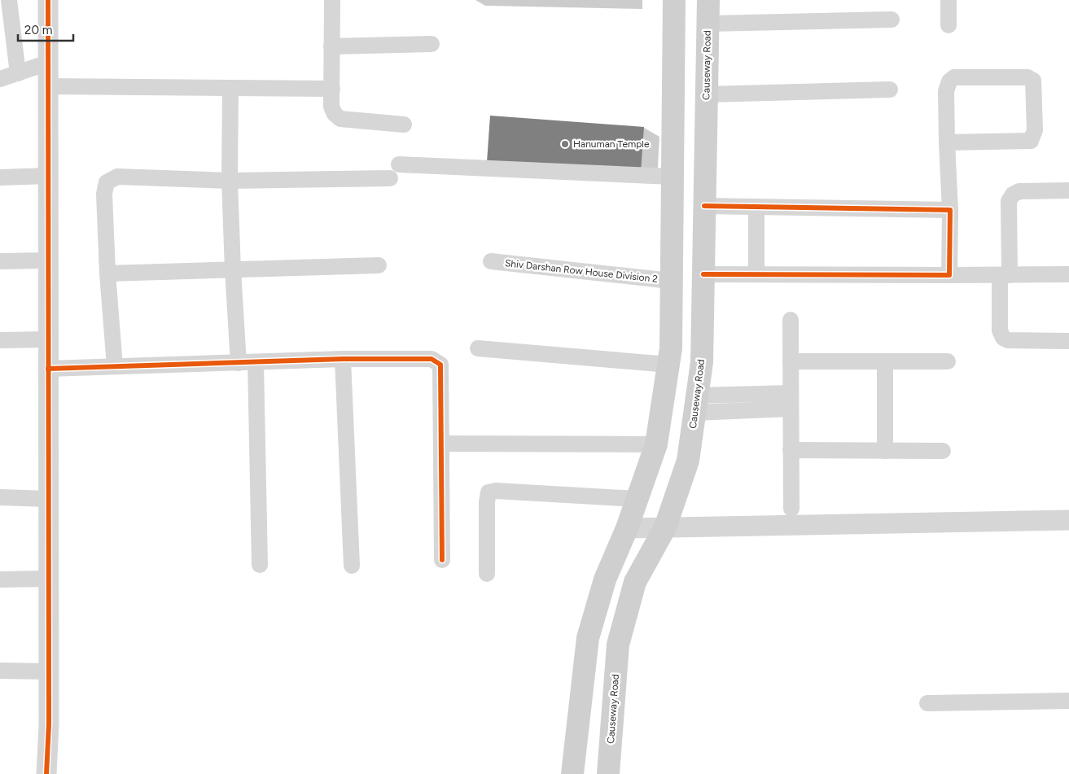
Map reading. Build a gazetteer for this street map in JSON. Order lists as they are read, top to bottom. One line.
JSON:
{"streets":{"main road":["Causeway Road"],"street":["Shiv Darshan Row House Division 2"]},"places":["Hanuman Temple"],"scale_bar":"20 m"}
